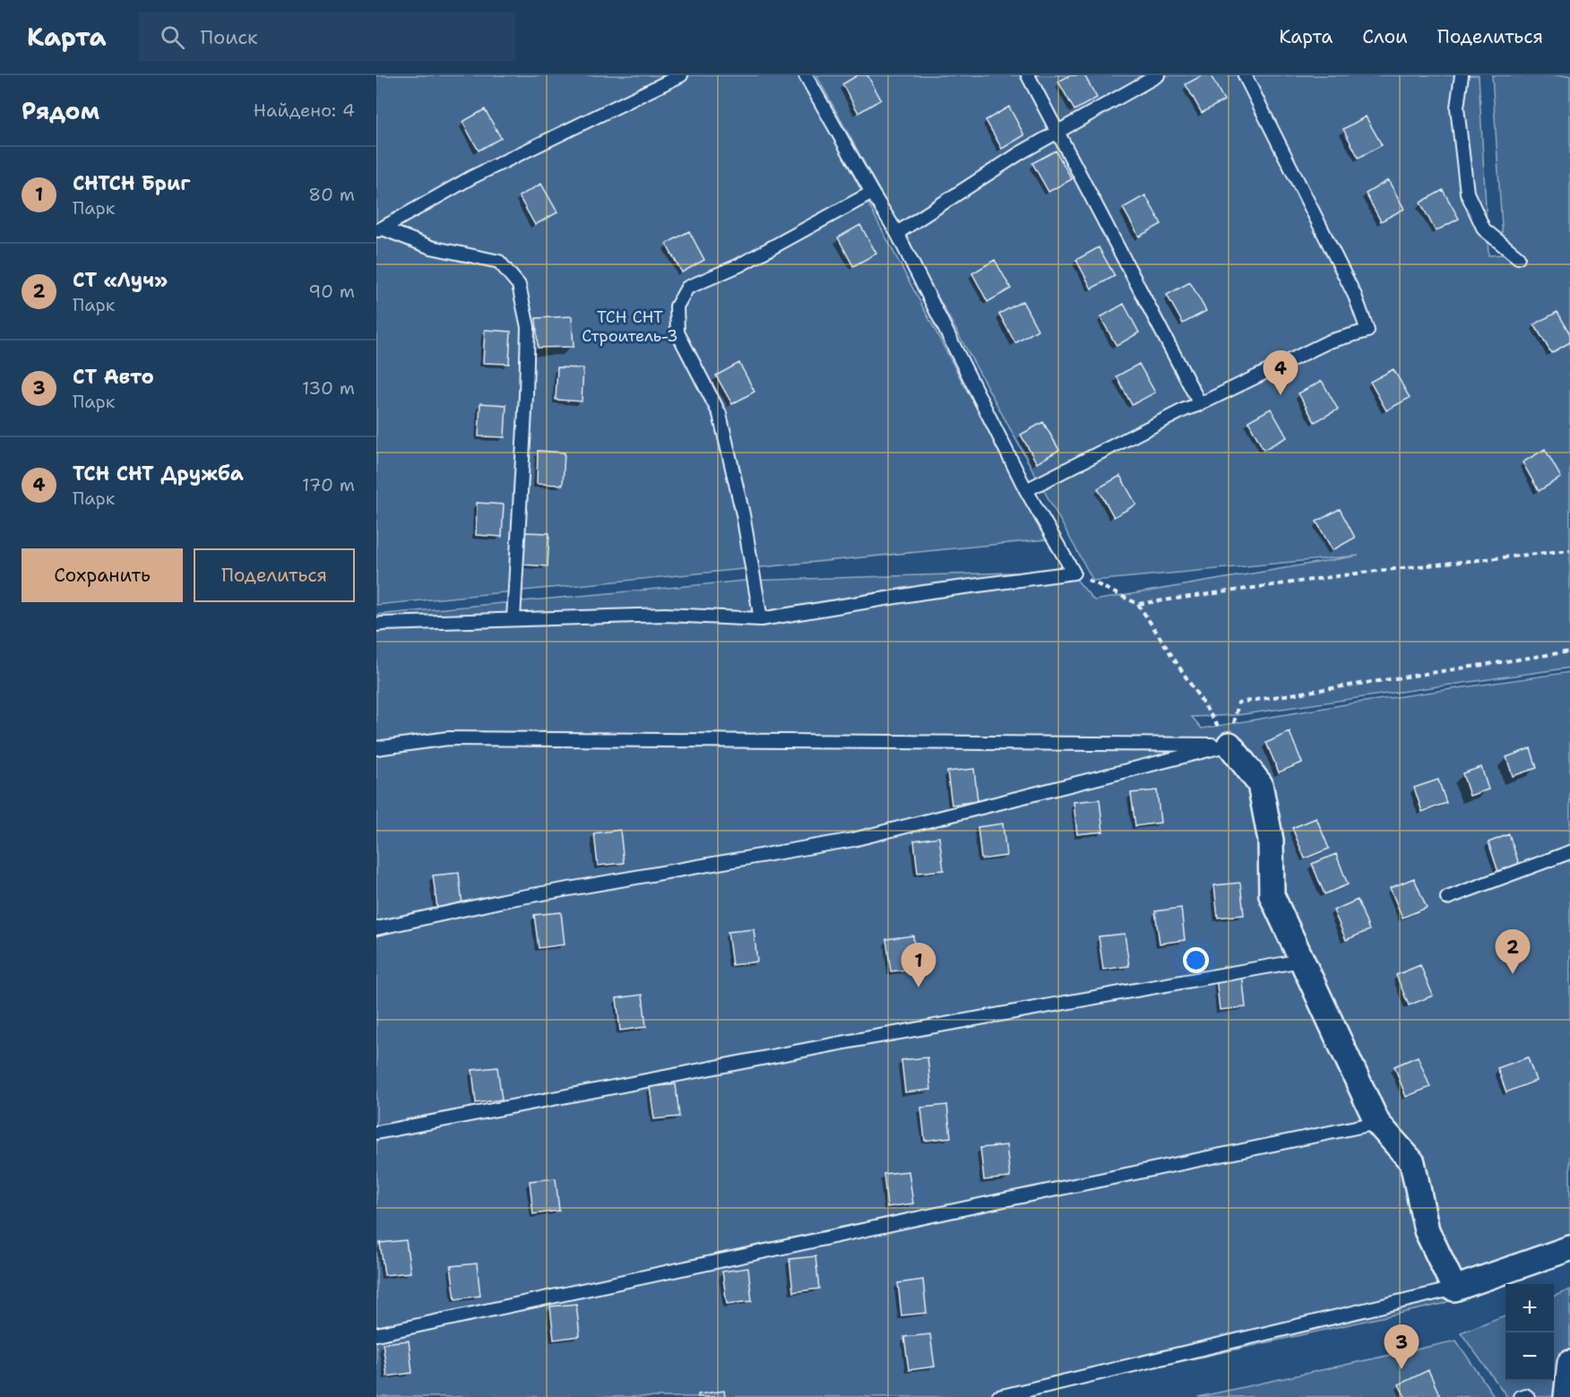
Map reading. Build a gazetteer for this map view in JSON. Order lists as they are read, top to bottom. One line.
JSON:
{"parks":["ТСН СНТ Строитель-3"],"page":{"header":"Карта","search":"Поиск","nav":["Карта","Слои","Поделиться"],"heading":["Рядом","Найдено: 4"],"list":[{"mark":"1","name":"СНТСН Бриг","note":"Парк","value":"80 m"},{"mark":"2","name":"СТ «Луч»","note":"Парк","value":"90 m"},{"mark":"3","name":"СТ Авто","note":"Парк","value":"130 m"},{"mark":"4","name":"ТСН СНТ Дружба","note":"Парк","value":"170 m"}],"pins":["4","2","1","3"],"buttons":["Сохранить","Поделиться"],"map_buttons":["+","−"]}}
